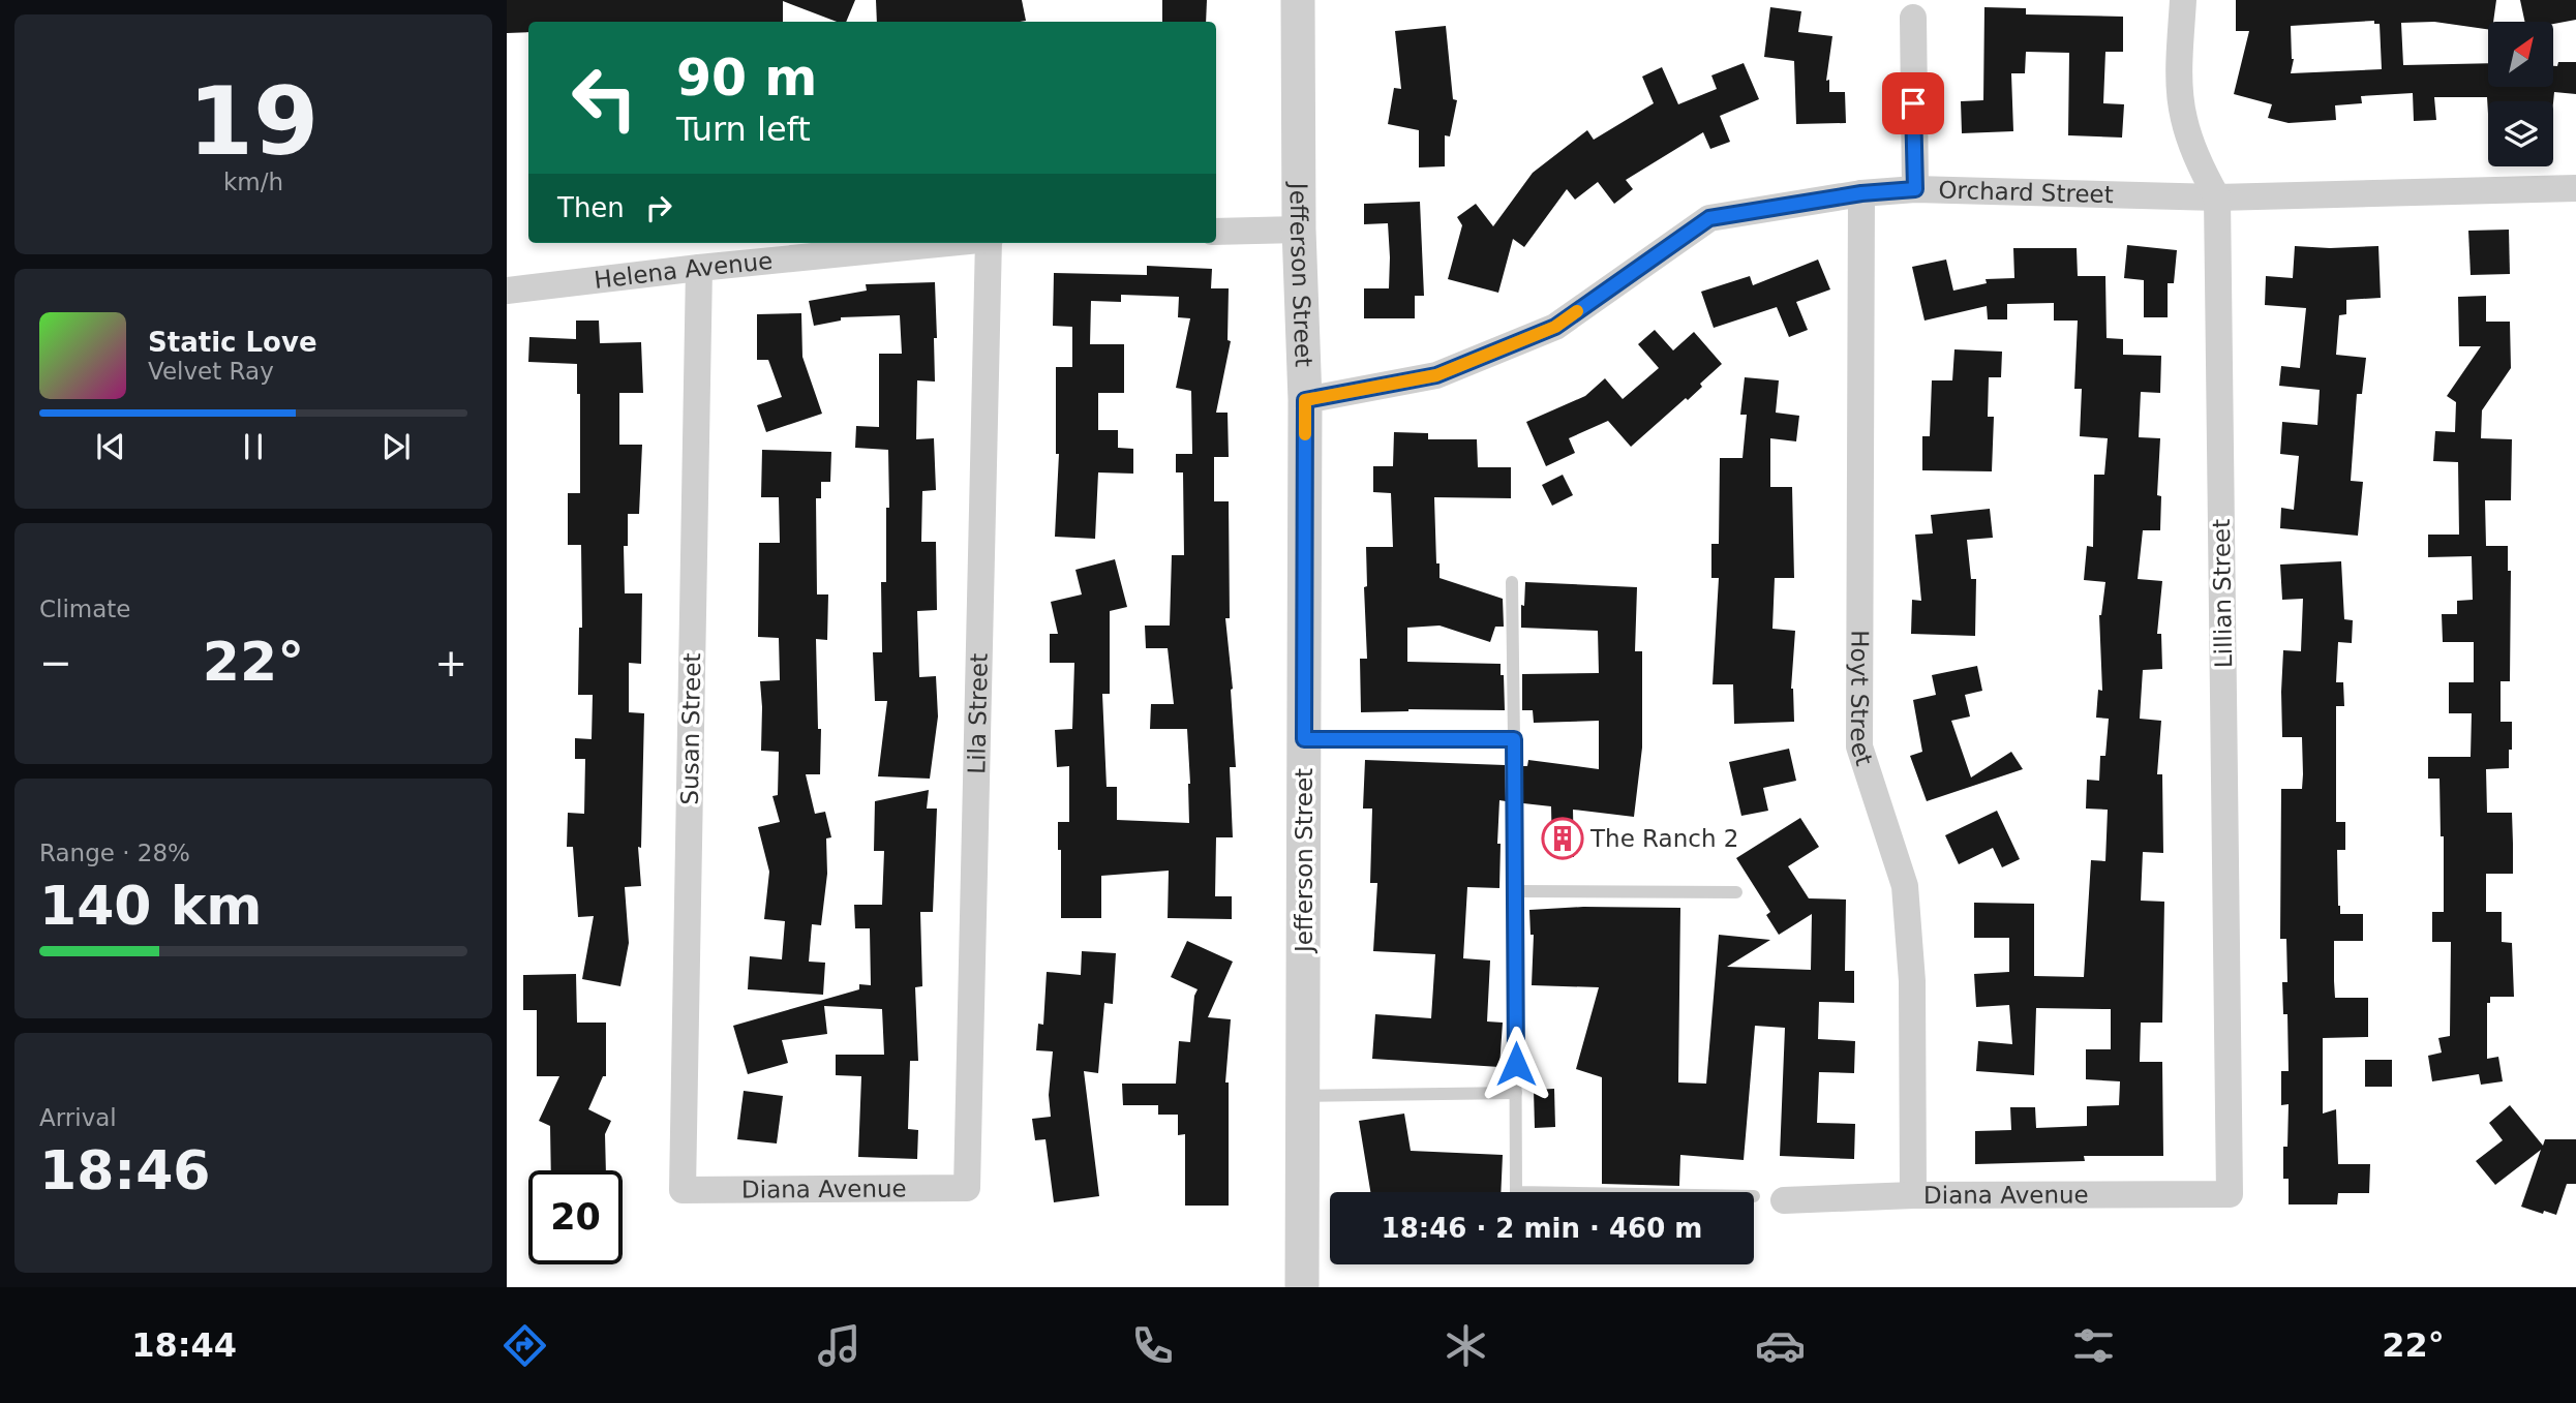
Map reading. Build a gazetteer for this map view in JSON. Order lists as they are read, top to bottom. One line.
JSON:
{"streets":{"street":["Orchard Street","Helena Avenue","Jefferson Street","Lillian Street","Hoyt Street","Lila Street","Susan Street","Diana Avenue"]},"crossings":[["Orchard Street","Jefferson Street"],["Orchard Street","Lillian Street"],["Orchard Street","Hoyt Street"],["Helena Avenue","Susan Street"],["Lillian Street","Diana Avenue"],["Hoyt Street","Diana Avenue"],["Lila Street","Diana Avenue"],["Susan Street","Diana Avenue"]],"places":{"building":["The Ranch 2"]},"north":"top right","page":{"tile":[["19","km/h"],"Climate",["Range · 28%","140 km"],["Arrival","18:46"]],"turn":["90 m","Turn left"],"then":"Then","song":["Static Love","Velvet Ray"],"heat":["−","22°","+"],"limit":"20","trip":"18:46 · 2 min · 460 m","tabs":["18:44","22°"]}}
